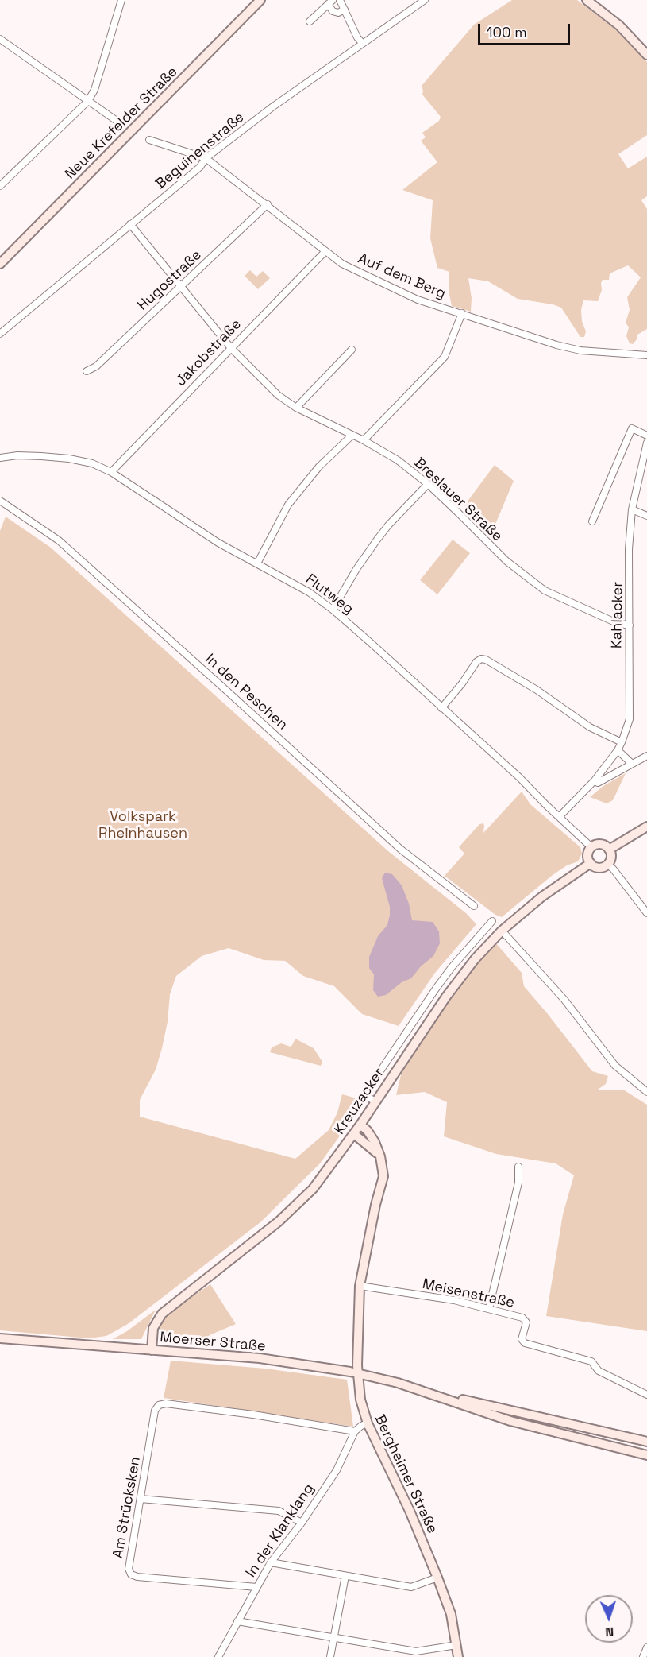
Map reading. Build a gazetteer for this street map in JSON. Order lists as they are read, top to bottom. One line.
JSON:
{"streets":{"street":["Neue Krefelder Straße","Beguinenstraße","Auf dem Berg","Hugostraße","Jakobstraße","Breslauer Straße","Flutweg","Kahlacker","In den Peschen","Kreuzacker","Meisenstraße","Moerser Straße","Bergheimer Straße","Am Strücksken","In der Klanklang"]},"crossings":[["Beguinenstraße","Auf dem Berg"],["Beguinenstraße","Breslauer Straße"],["Auf dem Berg","Hugostraße"],["Auf dem Berg","Jakobstraße"],["Hugostraße","Breslauer Straße"],["Jakobstraße","Breslauer Straße"],["Jakobstraße","Flutweg"],["Breslauer Straße","Kahlacker"],["Flutweg","Kahlacker"],["Flutweg","Kreuzacker"],["Kreuzacker","Moerser Straße"],["Kreuzacker","Bergheimer Straße"],["Meisenstraße","Bergheimer Straße"],["Moerser Straße","Bergheimer Straße"],["Am Strücksken","In der Klanklang"]],"parks":["Volkspark Rheinhausen"],"scale_bar":"100 m","north":"bottom"}
